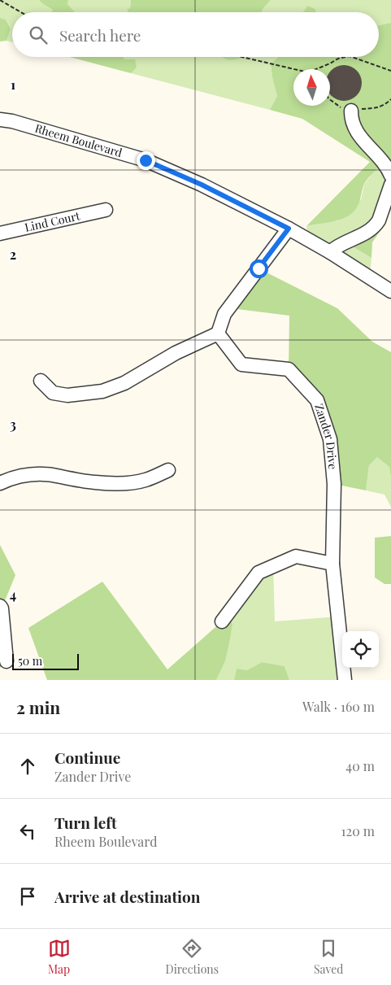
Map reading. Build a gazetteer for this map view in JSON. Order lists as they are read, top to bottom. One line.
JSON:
{"streets":{"street":["Rheem Boulevard","Lind Court","Zander Drive"]},"scale_bar":"50 m","north":"top","page":{"search":"Search here","scale":"50 m","heading":["2 min","Walk · 160 m"],"list":[["Continue","Zander Drive","40 m"],["Turn left","Rheem Boulevard","120 m"],"Arrive at destination"],"nav":["Map","Directions","Saved"]},"grid":{"rows":["1","2","3","4"]}}
